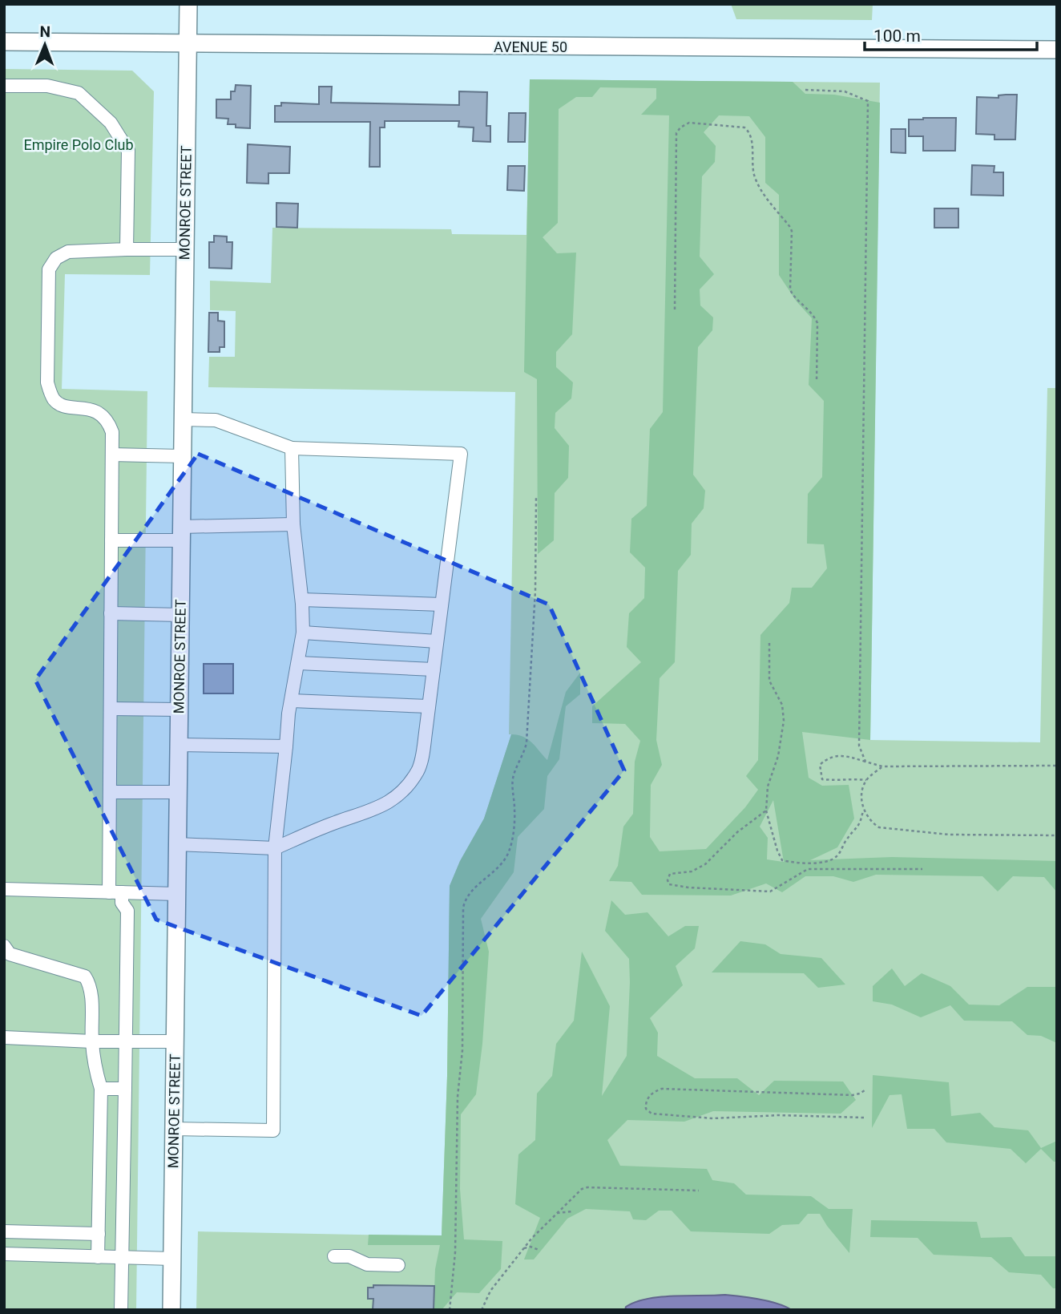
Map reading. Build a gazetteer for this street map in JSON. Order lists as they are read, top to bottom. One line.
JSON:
{"streets":{"main road":["AVENUE 50","MONROE STREET"]},"crossings":[["AVENUE 50","MONROE STREET"]],"parks":["Empire Polo Club"],"scale_bar":"100 m","north":"top"}
